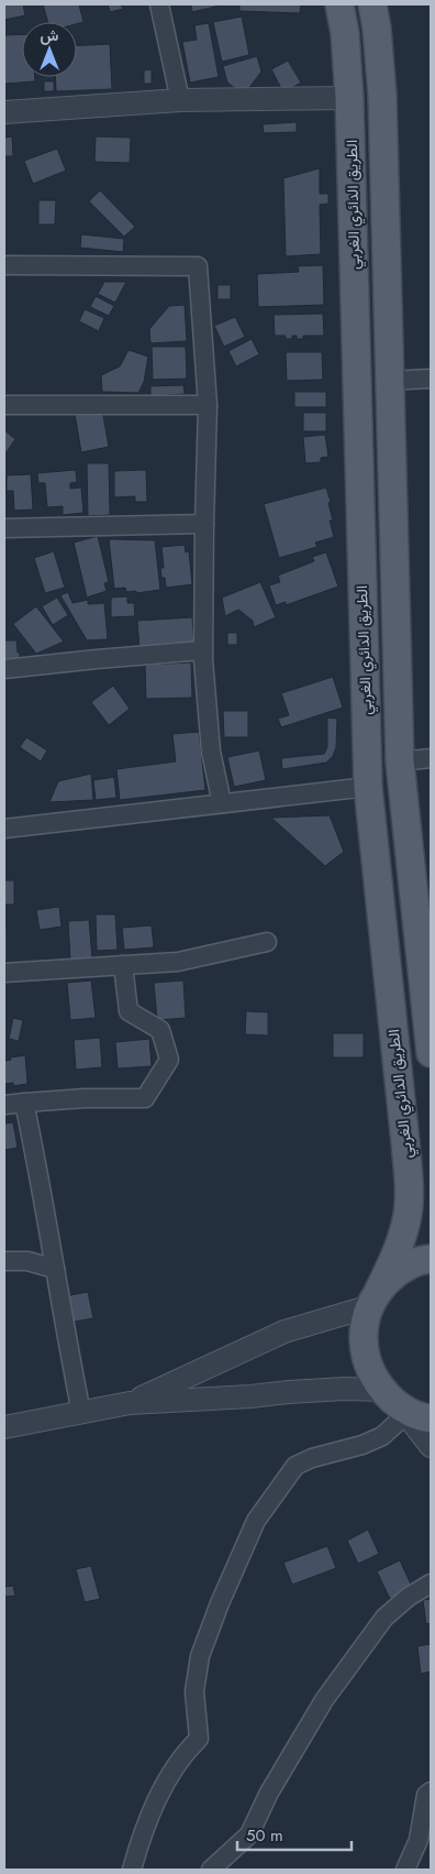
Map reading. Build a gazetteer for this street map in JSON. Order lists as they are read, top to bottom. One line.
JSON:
{"streets":{"main road":["الطريق الدائري الغربي"]},"scale_bar":"50 m","north":"top"}
